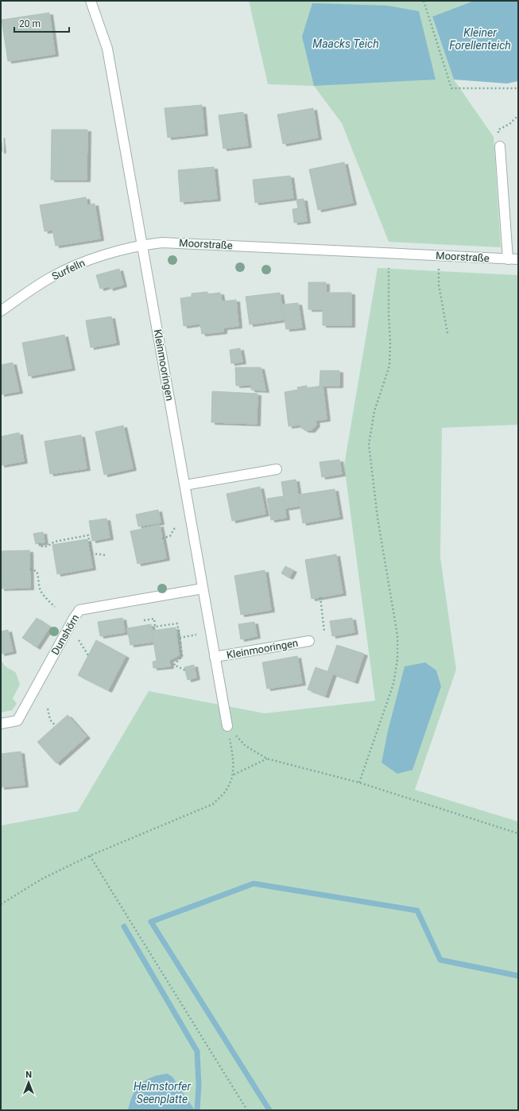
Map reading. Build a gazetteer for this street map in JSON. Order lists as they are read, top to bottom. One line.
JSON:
{"streets":{"street":["Moorstraße","Surfelln","Kleinmooringen","Dunshörn"]},"crossings":[["Moorstraße","Surfelln"],["Moorstraße","Kleinmooringen"],["Surfelln","Kleinmooringen"],["Kleinmooringen","Dunshörn"]],"water":["Kleiner Forellenteich","Maacks Teich","Helmstorfer Seenplatte"],"scale_bar":"20 m","north":"top"}
